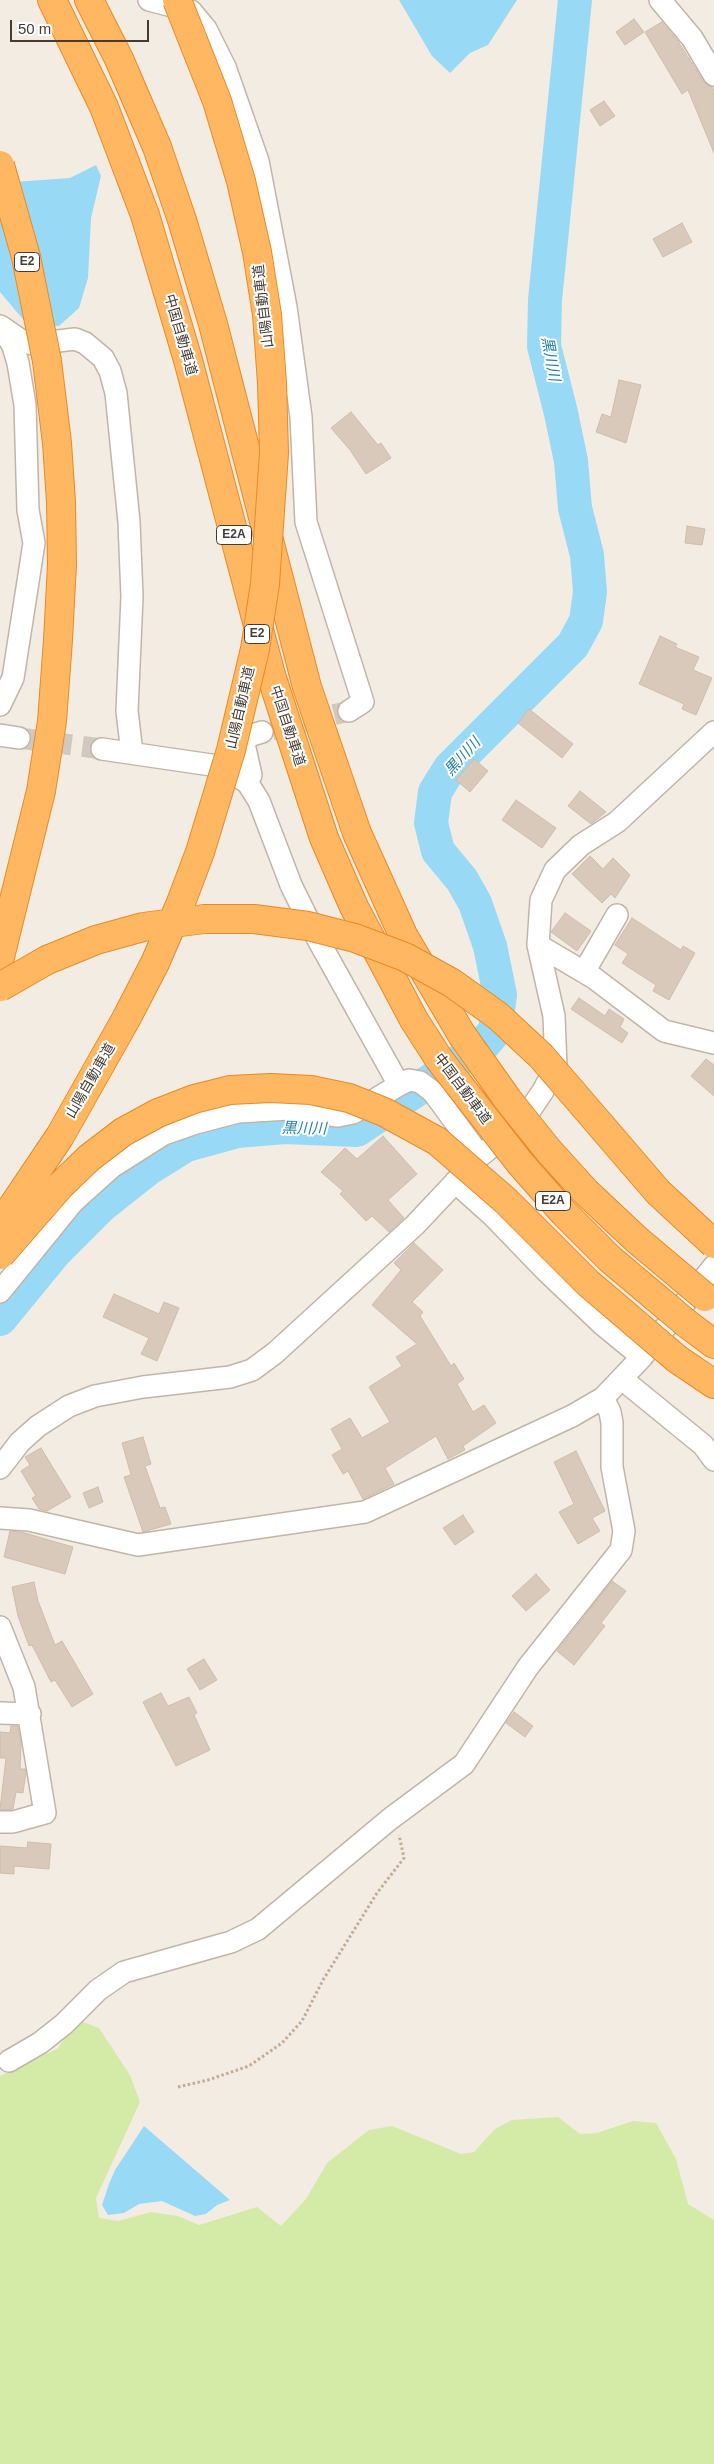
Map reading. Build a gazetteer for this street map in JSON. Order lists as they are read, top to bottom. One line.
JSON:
{"streets":{"highway":["E2","山陽自動車道","中国自動車道","E2A"]},"water":["黒川川"],"scale_bar":"50 m"}
